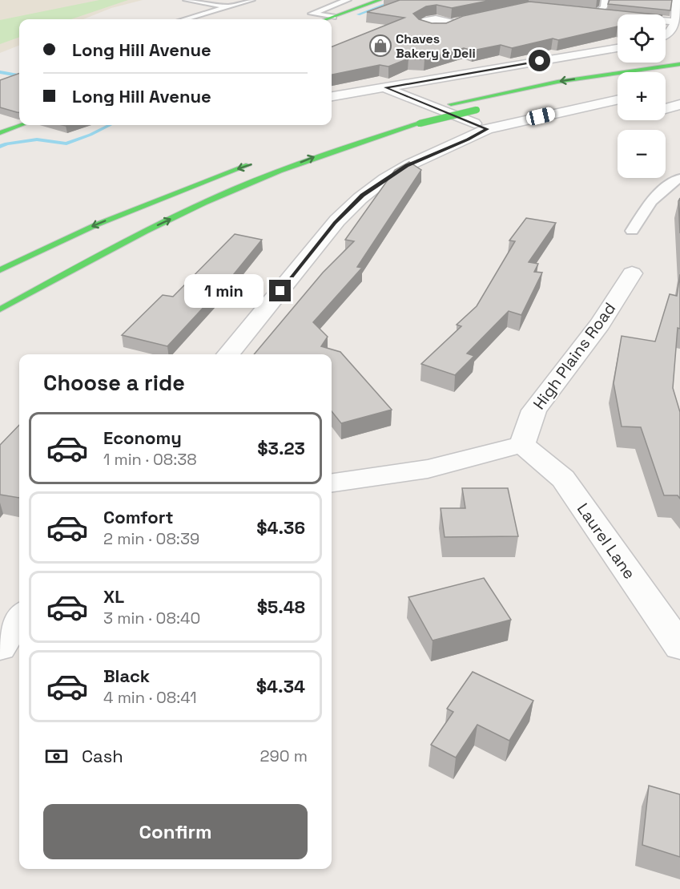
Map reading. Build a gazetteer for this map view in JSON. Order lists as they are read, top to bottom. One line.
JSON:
{"streets":{"street":["High Plains Road","Laurel Lane"]},"crossings":[["High Plains Road","Laurel Lane"]],"places":{"shop":["Chaves Bakery & Deli"]},"page":{"map_buttons":["+","−"],"banner":["Long Hill Avenue","Long Hill Avenue"],"bubble":"1 min","heading":"Choose a ride","list":[{"name":"Economy","note":"1 min · 08:38","value":"$3.23"},{"name":"Comfort","note":"2 min · 08:39","value":"$4.36"},{"name":"XL","note":"3 min · 08:40","value":"$5.48"},{"name":"Black","note":"4 min · 08:41","value":"$4.34"}],"pay":["Cash","290 m"],"buttons":"Confirm"}}
